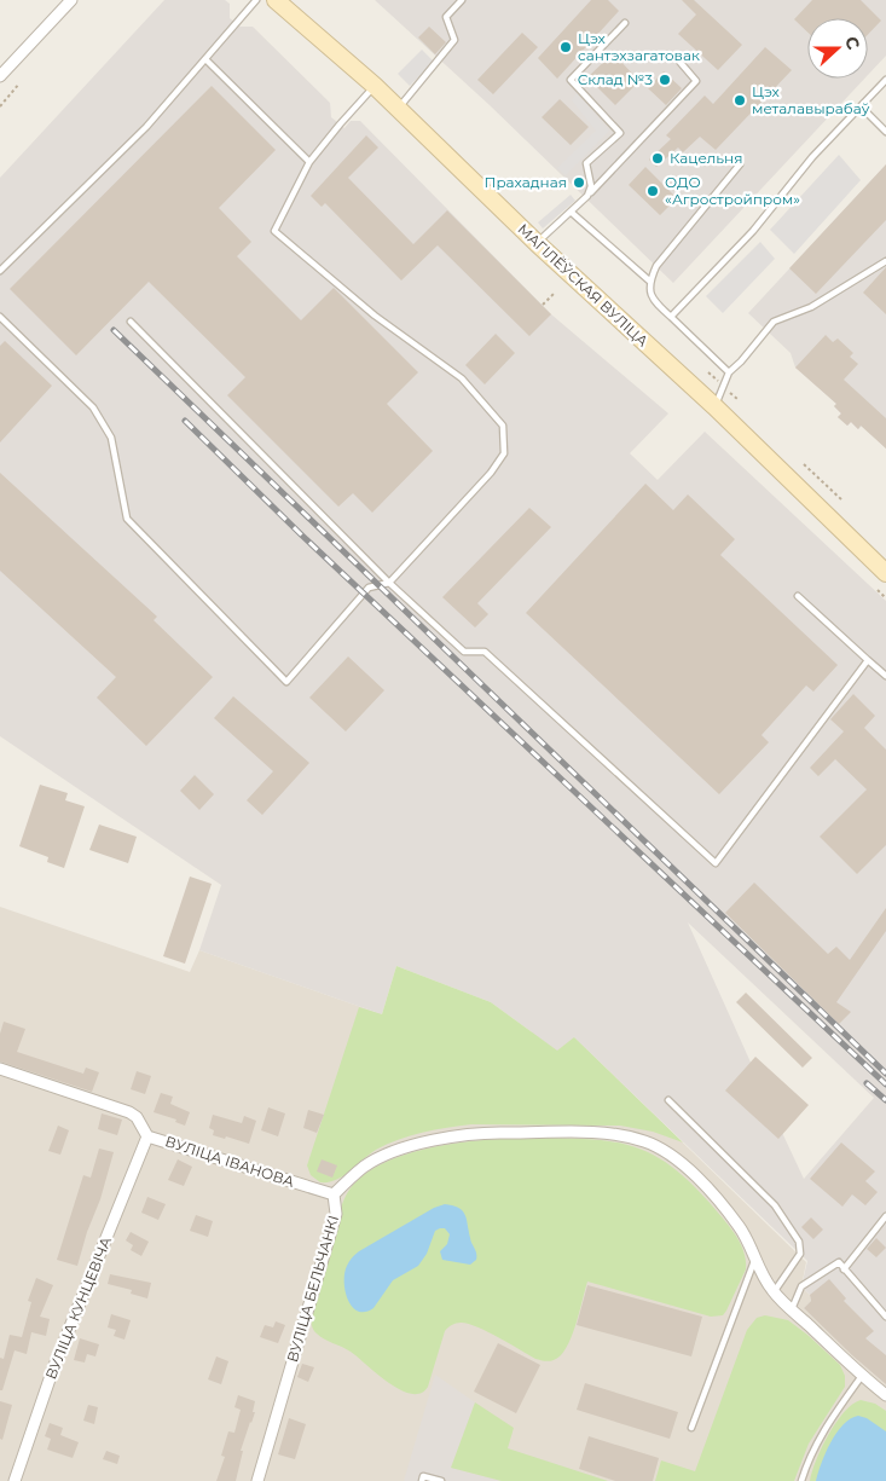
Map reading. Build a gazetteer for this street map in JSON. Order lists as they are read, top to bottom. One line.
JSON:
{"streets":{"street":["МАГІЛЁЎСКАЯ ВУЛІЦА","ВУЛІЦА ІВАНОВА","ВУЛІЦА БЕЛЬЧАНКІ","ВУЛІЦА КУНЦЕВІЧА"]},"crossings":[["ВУЛІЦА ІВАНОВА","ВУЛІЦА БЕЛЬЧАНКІ"],["ВУЛІЦА ІВАНОВА","ВУЛІЦА КУНЦЕВІЧА"]],"places":["Цэх сантэхзагатовак","Склад №3","Цэх металавырабаў","Кацельня","Прахадная","ОДО «Агростройпром»"],"north":"right"}
